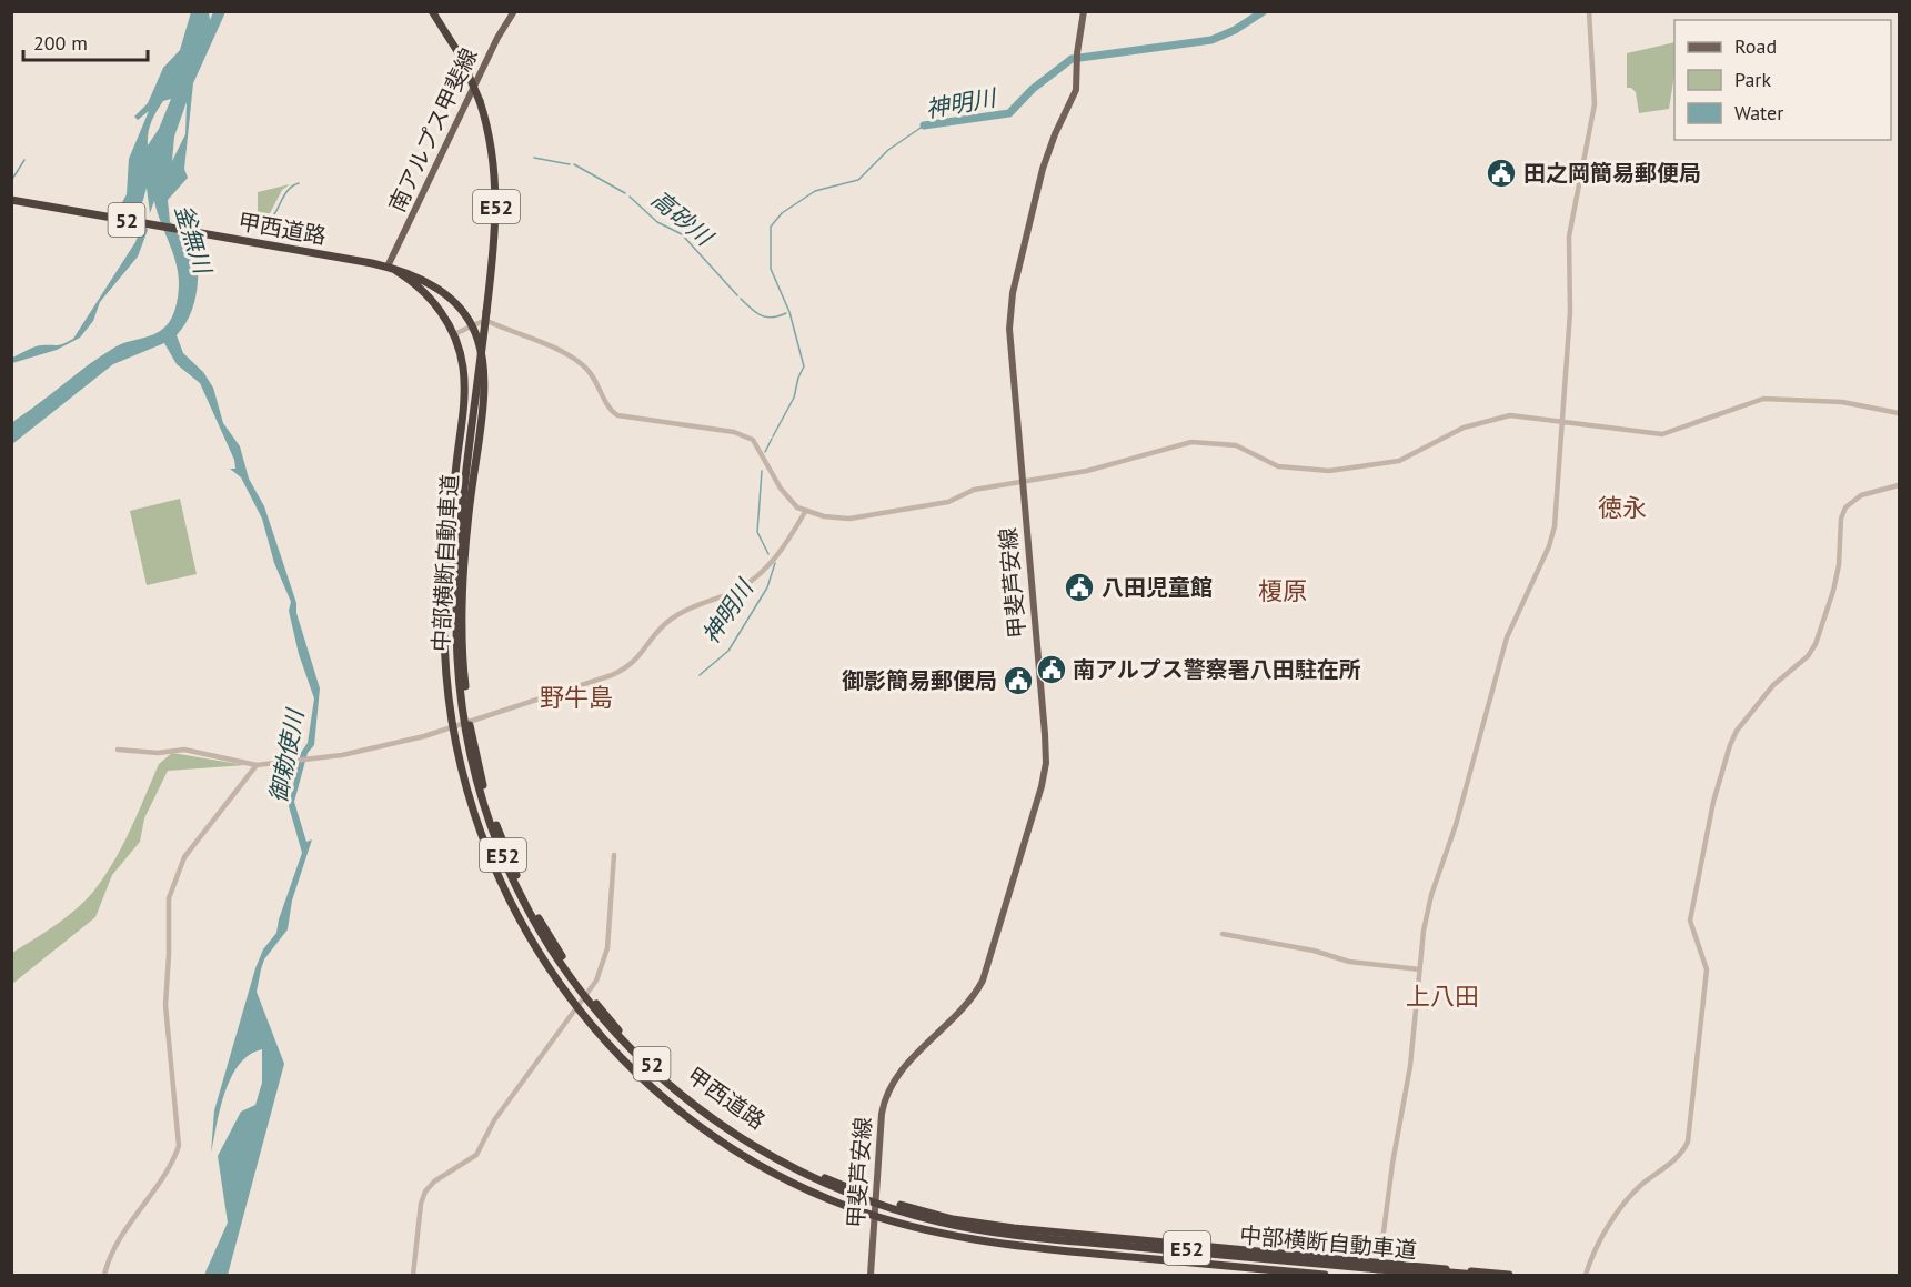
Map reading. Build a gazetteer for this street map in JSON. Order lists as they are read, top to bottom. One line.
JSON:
{"streets":{"highway":["E52","52","甲西道路","中部横断自動車道"],"main road":["南アルプス甲斐線","甲斐芦安線"]},"crossings":[["南アルプス甲斐線","甲西道路"],["甲西道路","甲斐芦安線"]],"districts":["徳永","榎原","野牛島","上八田"],"water":["神明川","高砂川","釜無川","御勅使川"],"places":{"public building":["田之岡簡易郵便局","八田児童館","南アルプス警察署八田駐在所","御影簡易郵便局"]},"legend":["Road","Park","Water"],"scale_bar":"200 m"}
